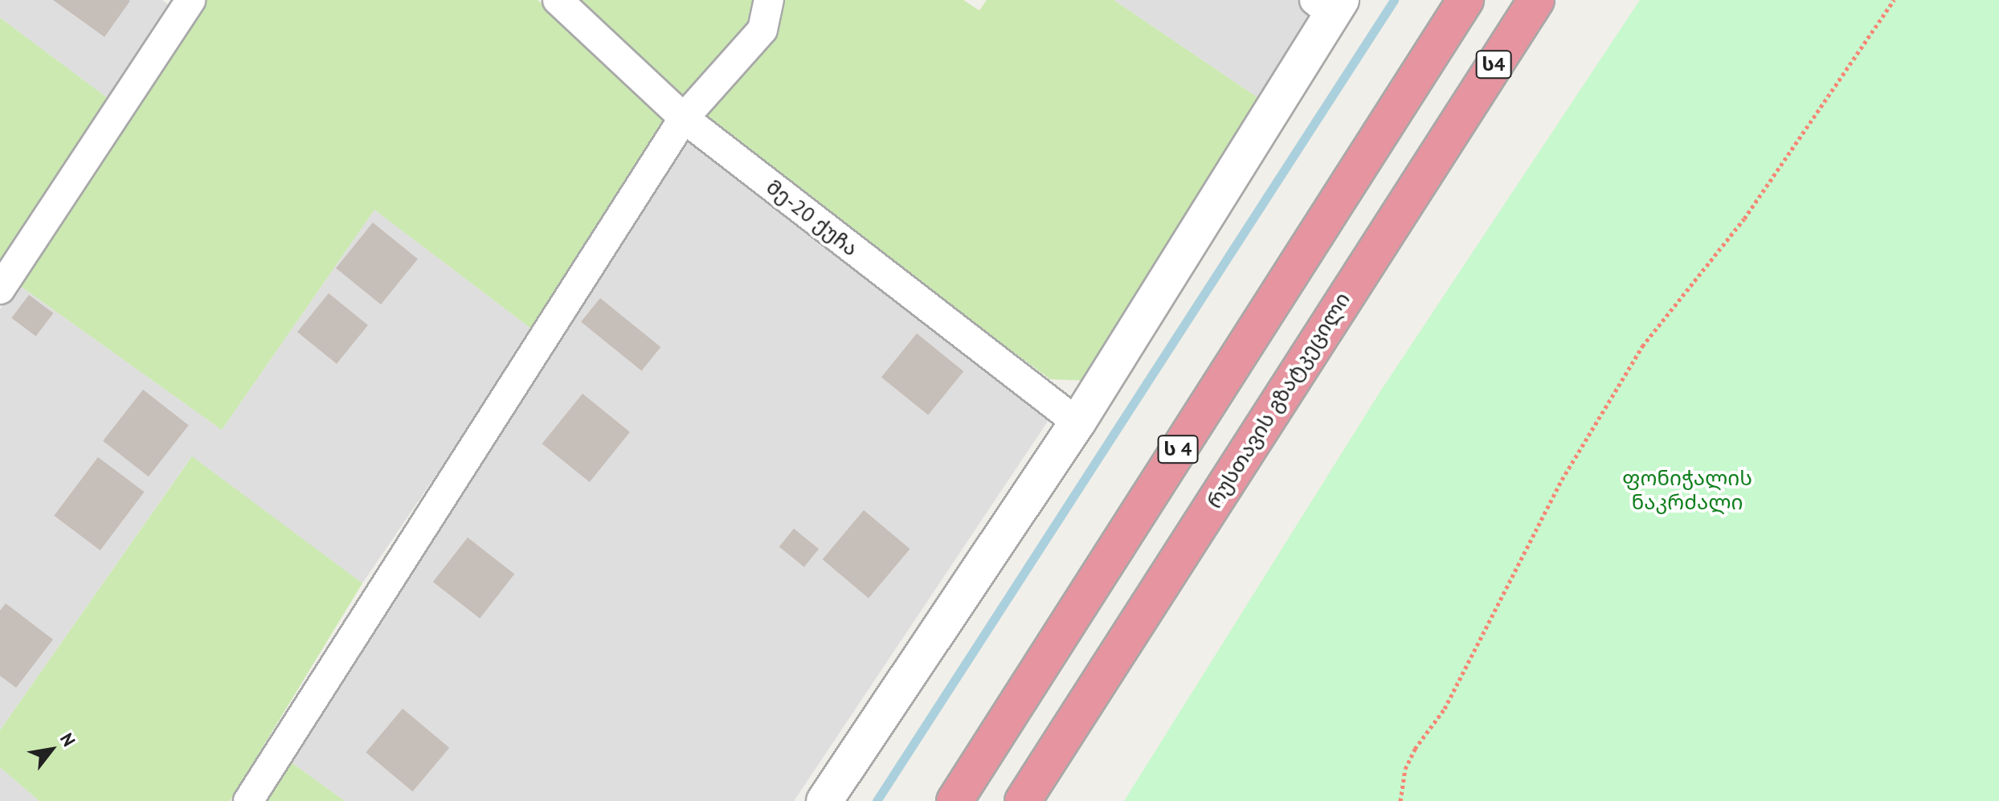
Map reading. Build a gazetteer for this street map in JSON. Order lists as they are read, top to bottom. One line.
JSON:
{"streets":{"highway":["ს4","რუსთავის გზატკეცილი","ს 4"],"street":["მე-20 ქუჩა"]},"parks":["ფონიჭალის ნაკრძალი"],"north":"top right"}
